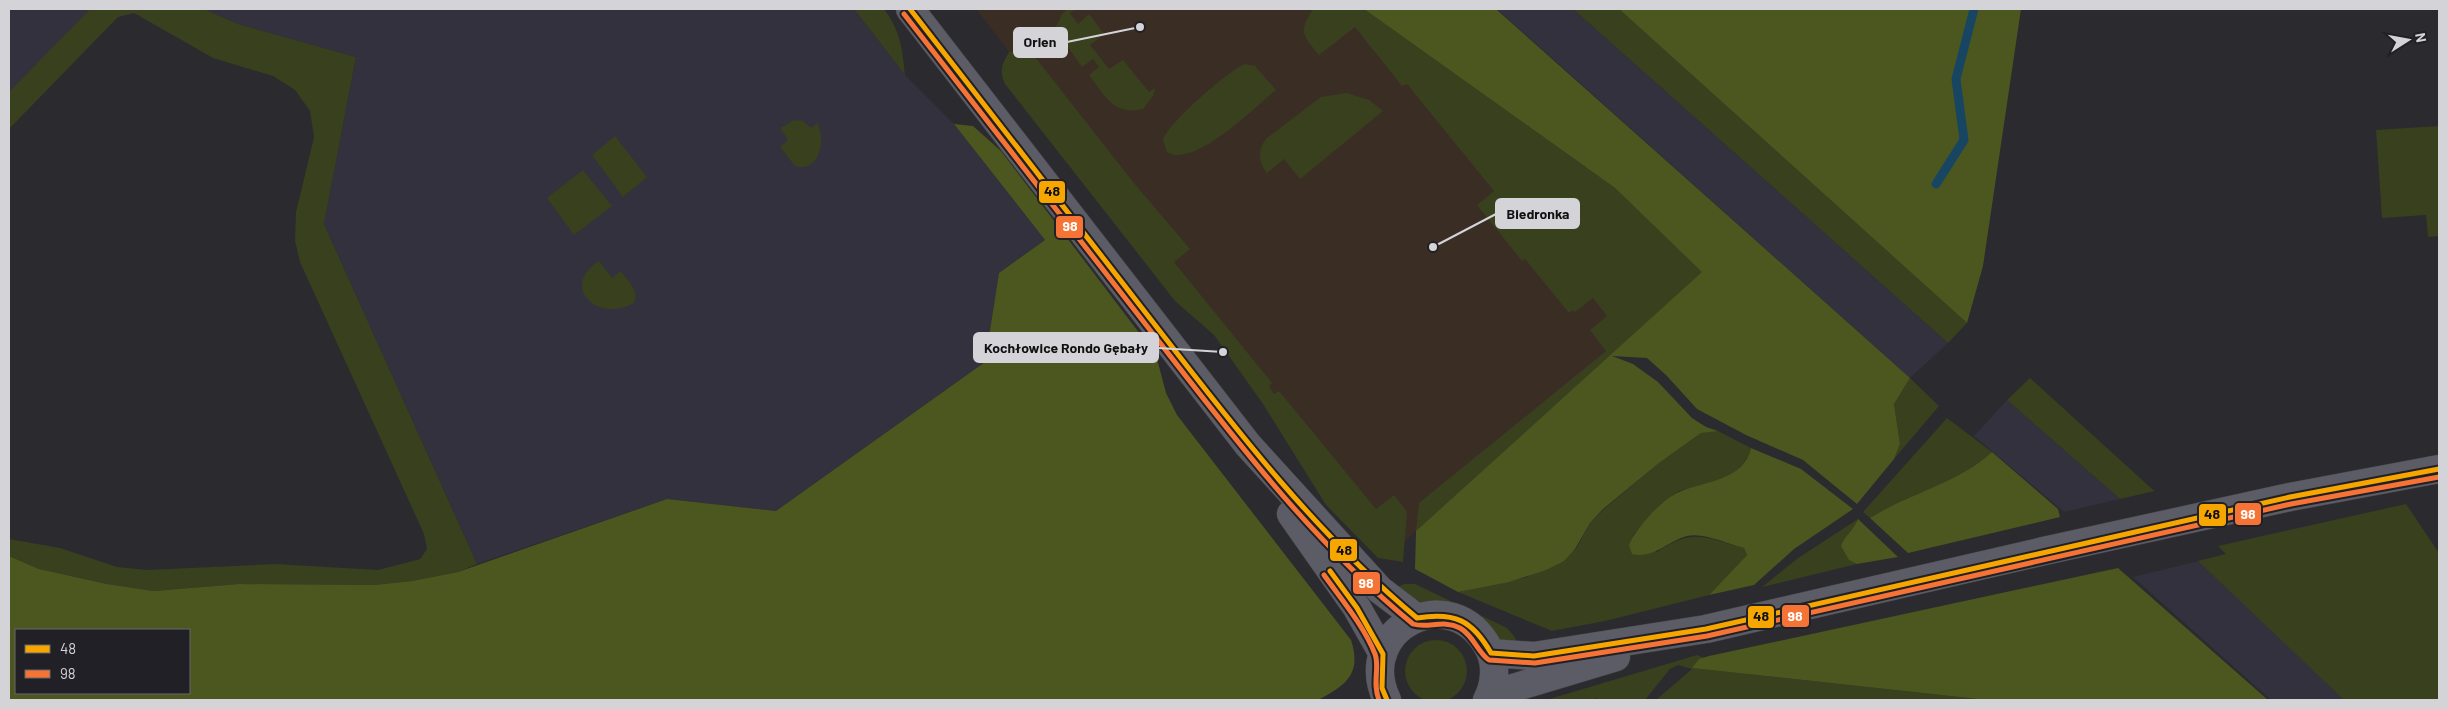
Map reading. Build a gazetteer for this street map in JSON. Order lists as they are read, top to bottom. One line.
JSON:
{"places":["Orlen","Biedronka","Kochłowice Rondo Gębały"],"lines":["transit line 48","transit line 98"],"legend":["48","98"],"north":"right"}
